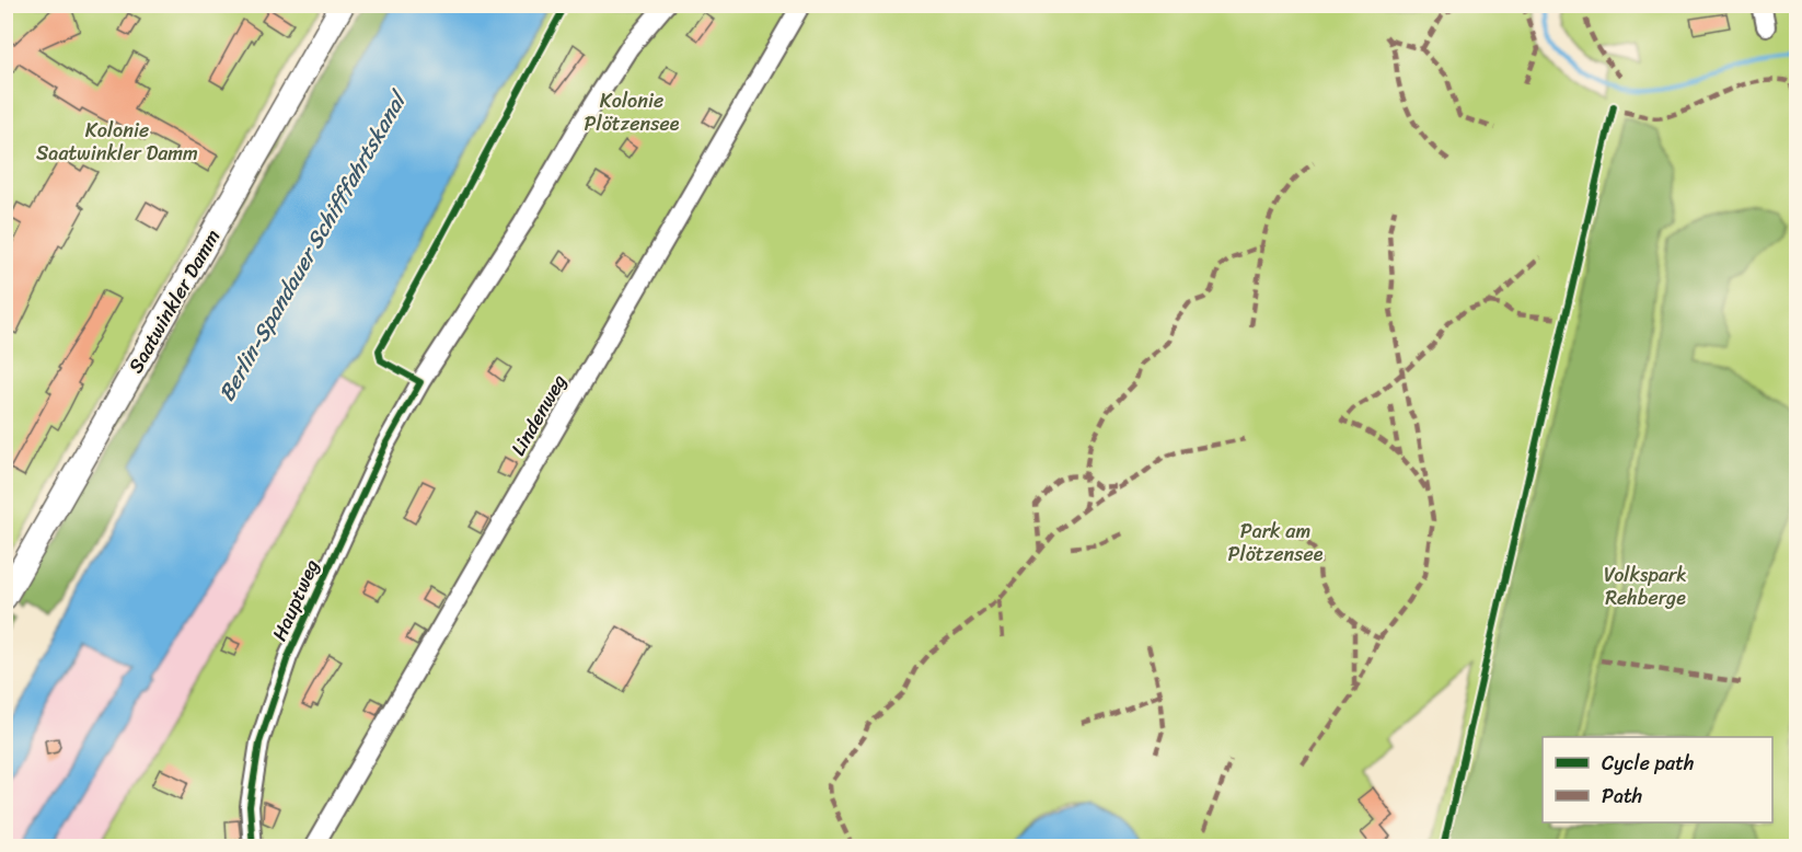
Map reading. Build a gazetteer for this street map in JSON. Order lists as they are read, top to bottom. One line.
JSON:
{"streets":{"main road":["Saatwinkler Damm"],"lane":["Lindenweg","Hauptweg"]},"water":["Berlin-Spandauer Schifffahrtskanal"],"parks":["Kolonie Plötzensee","Kolonie Saatwinkler Damm","Park am Plötzensee","Volkspark Rehberge"],"legend":["Cycle path","Path"]}
